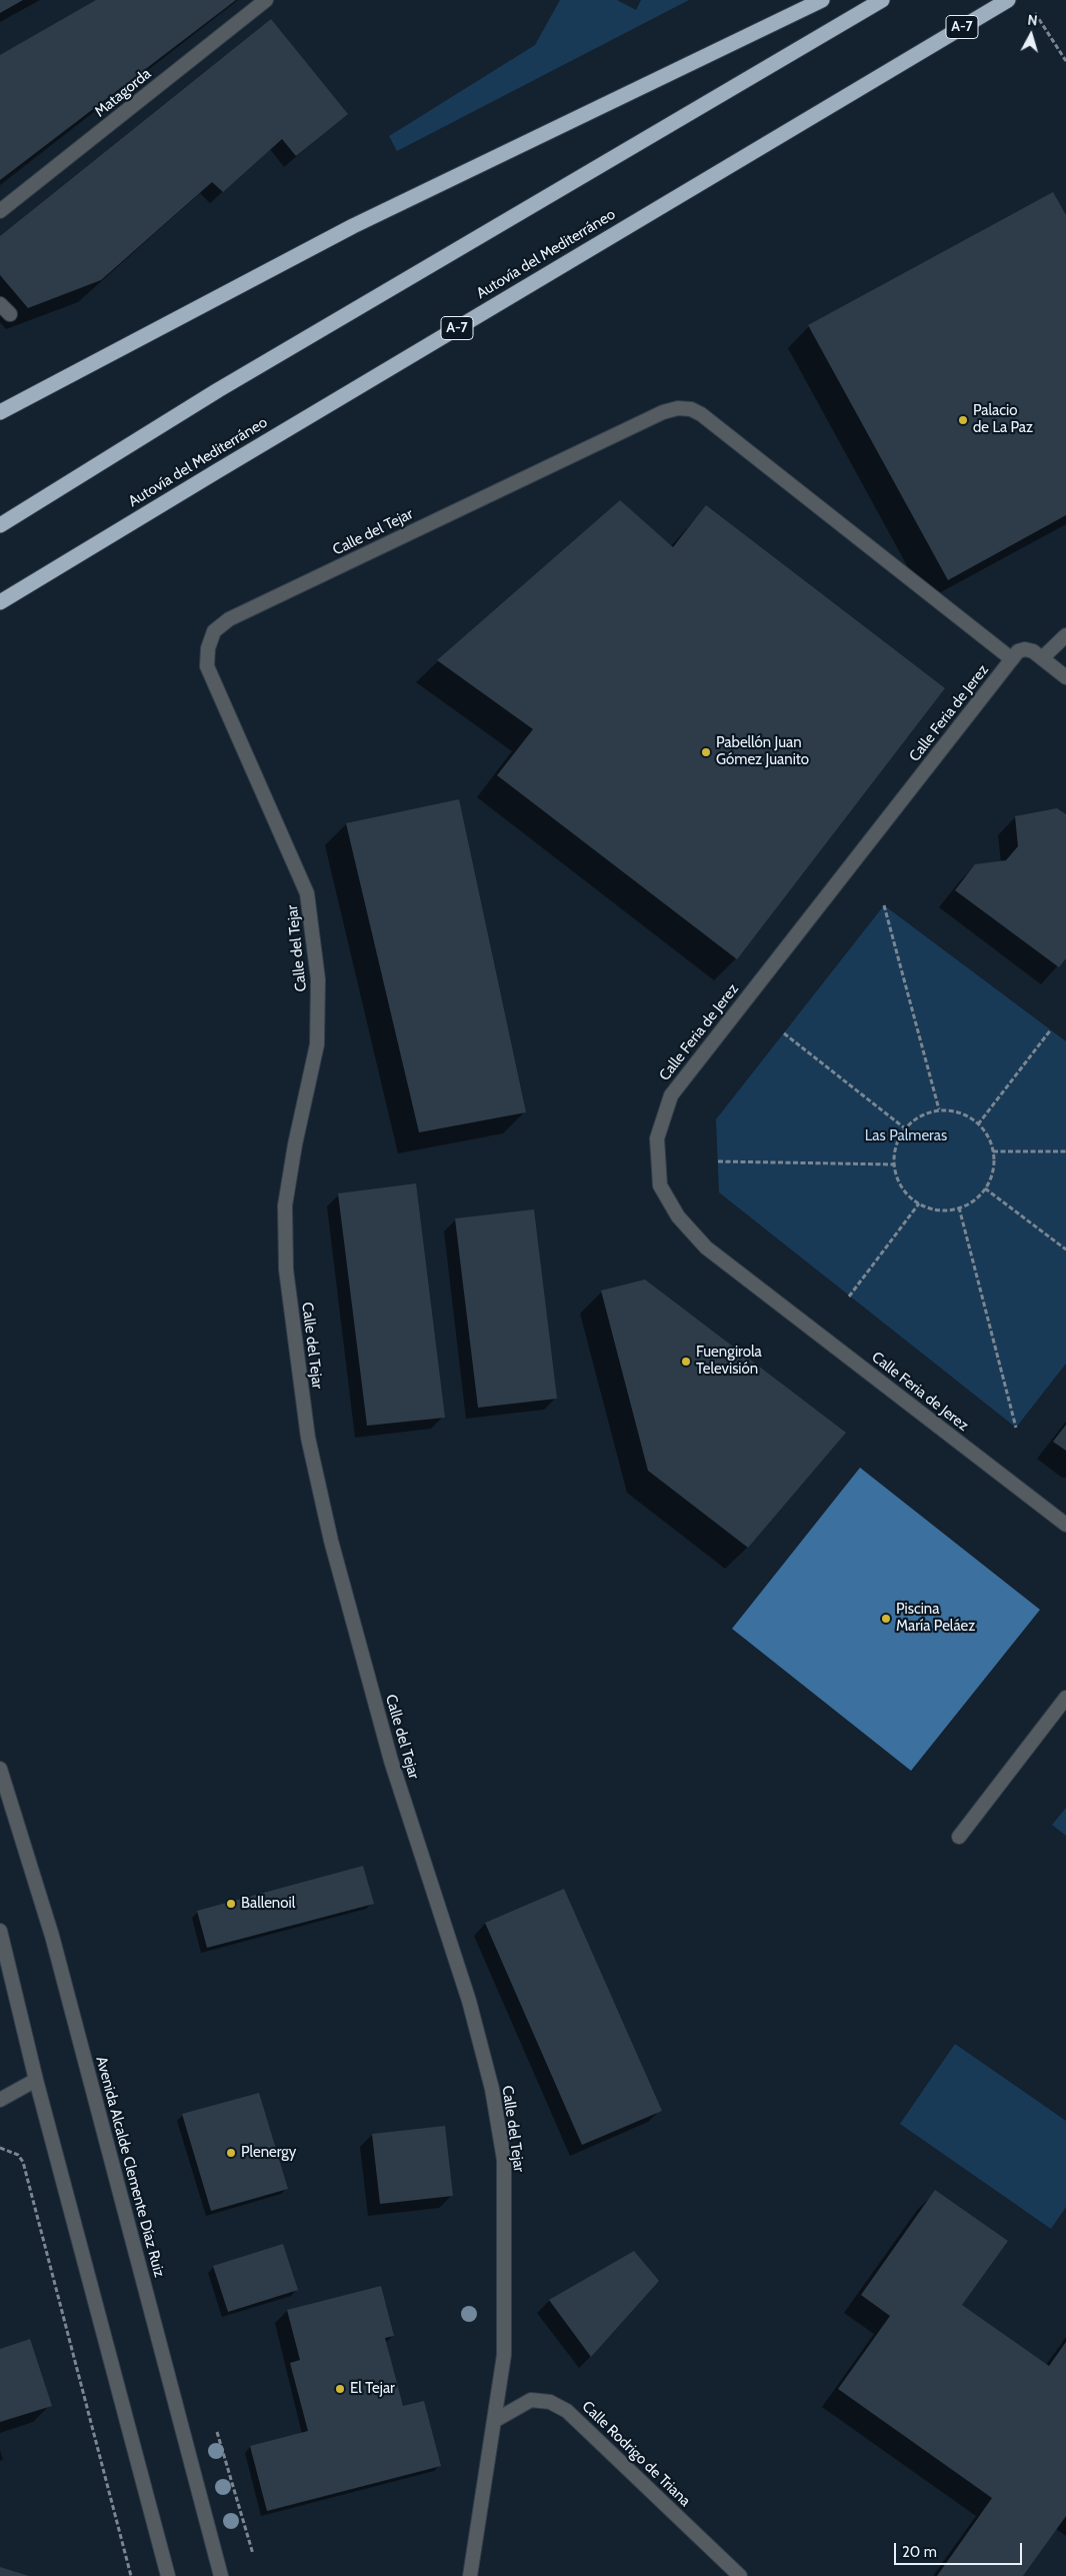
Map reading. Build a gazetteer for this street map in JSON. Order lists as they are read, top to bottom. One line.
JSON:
{"streets":{"highway":["A-7","Autovía del Mediterráneo"],"street":["Matagorda","Calle del Tejar","Calle Feria de Jerez","Avenida Alcalde Clemente Díaz Ruiz","Calle Rodrigo de Triana"]},"crossings":[["Calle del Tejar","Calle Feria de Jerez"],["Calle del Tejar","Calle Rodrigo de Triana"]],"parks":["Las Palmeras"],"places":["Palacio de La Paz","Pabellón Juan Gómez Juanito","Fuengirola Televisión","Piscina María Peláez","Ballenoil","Plenergy","El Tejar"],"scale_bar":"20 m","north":"top"}
